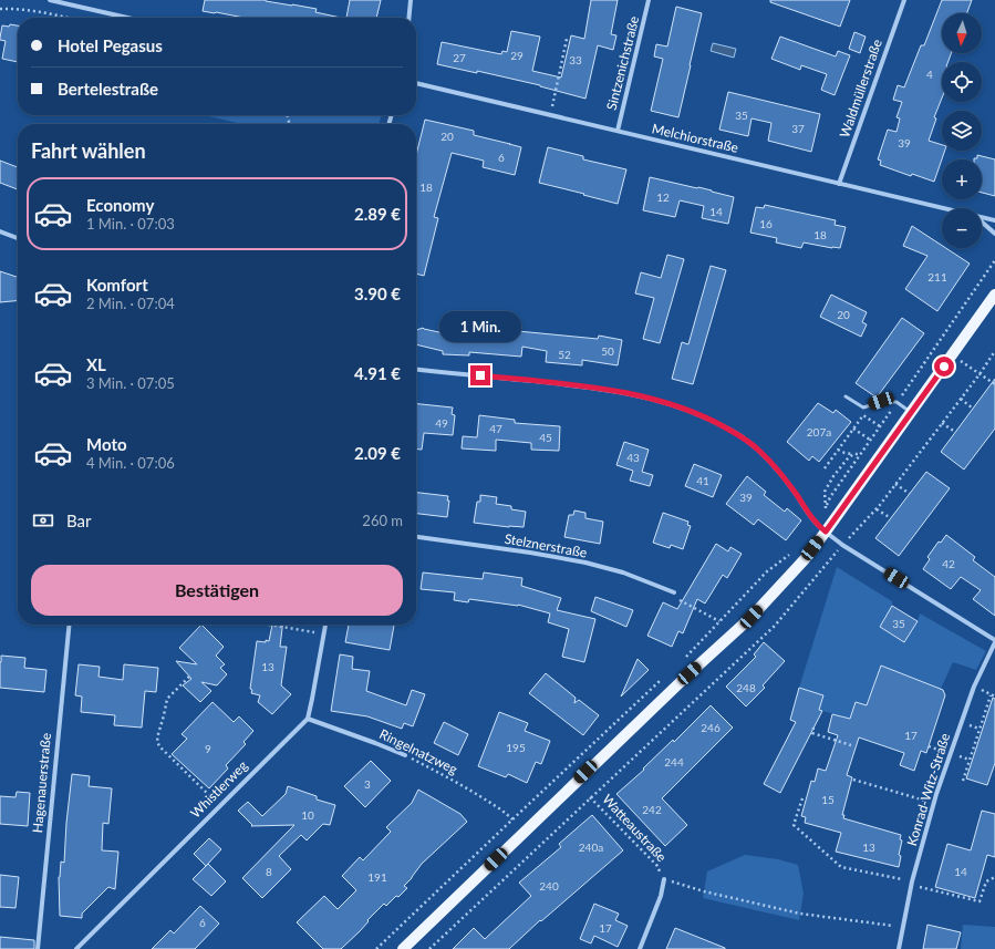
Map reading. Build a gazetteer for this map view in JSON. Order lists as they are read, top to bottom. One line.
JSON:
{"streets":{"street":["Sintzenichstraße","Waldmüllerstraße","Melchiorstraße","Stelznerstraße","Ringelnatzweg","Hagenauerstraße","Whistlerweg","Konrad-Witz-Straße","Watteaustraße"]},"crossings":[["Sintzenichstraße","Melchiorstraße"],["Waldmüllerstraße","Melchiorstraße"],["Ringelnatzweg","Whistlerweg"]],"house_numbers":["29","27","33","4","35","37","20","39","6","18","12","14","16","18","211","20","50","52","49","47","207a","45","43","41","39","42","35","13","248","246","17","195","9","244","3","15","242","10","240a","13","8","14","191","240","6","17"],"north":"bottom","page":{"map_buttons":["+","−"],"banner":["Hotel Pegasus","Bertelestraße"],"heading":"Fahrt wählen","list":[{"name":"Economy","note":"1 Min. · 07:03","value":"2.89 €"},{"name":"Komfort","note":"2 Min. · 07:04","value":"3.90 €"},{"name":"XL","note":"3 Min. · 07:05","value":"4.91 €"},{"name":"Moto","note":"4 Min. · 07:06","value":"2.09 €"}],"bubble":"1 Min.","pay":["Bar","260 m"],"buttons":"Bestätigen"}}
